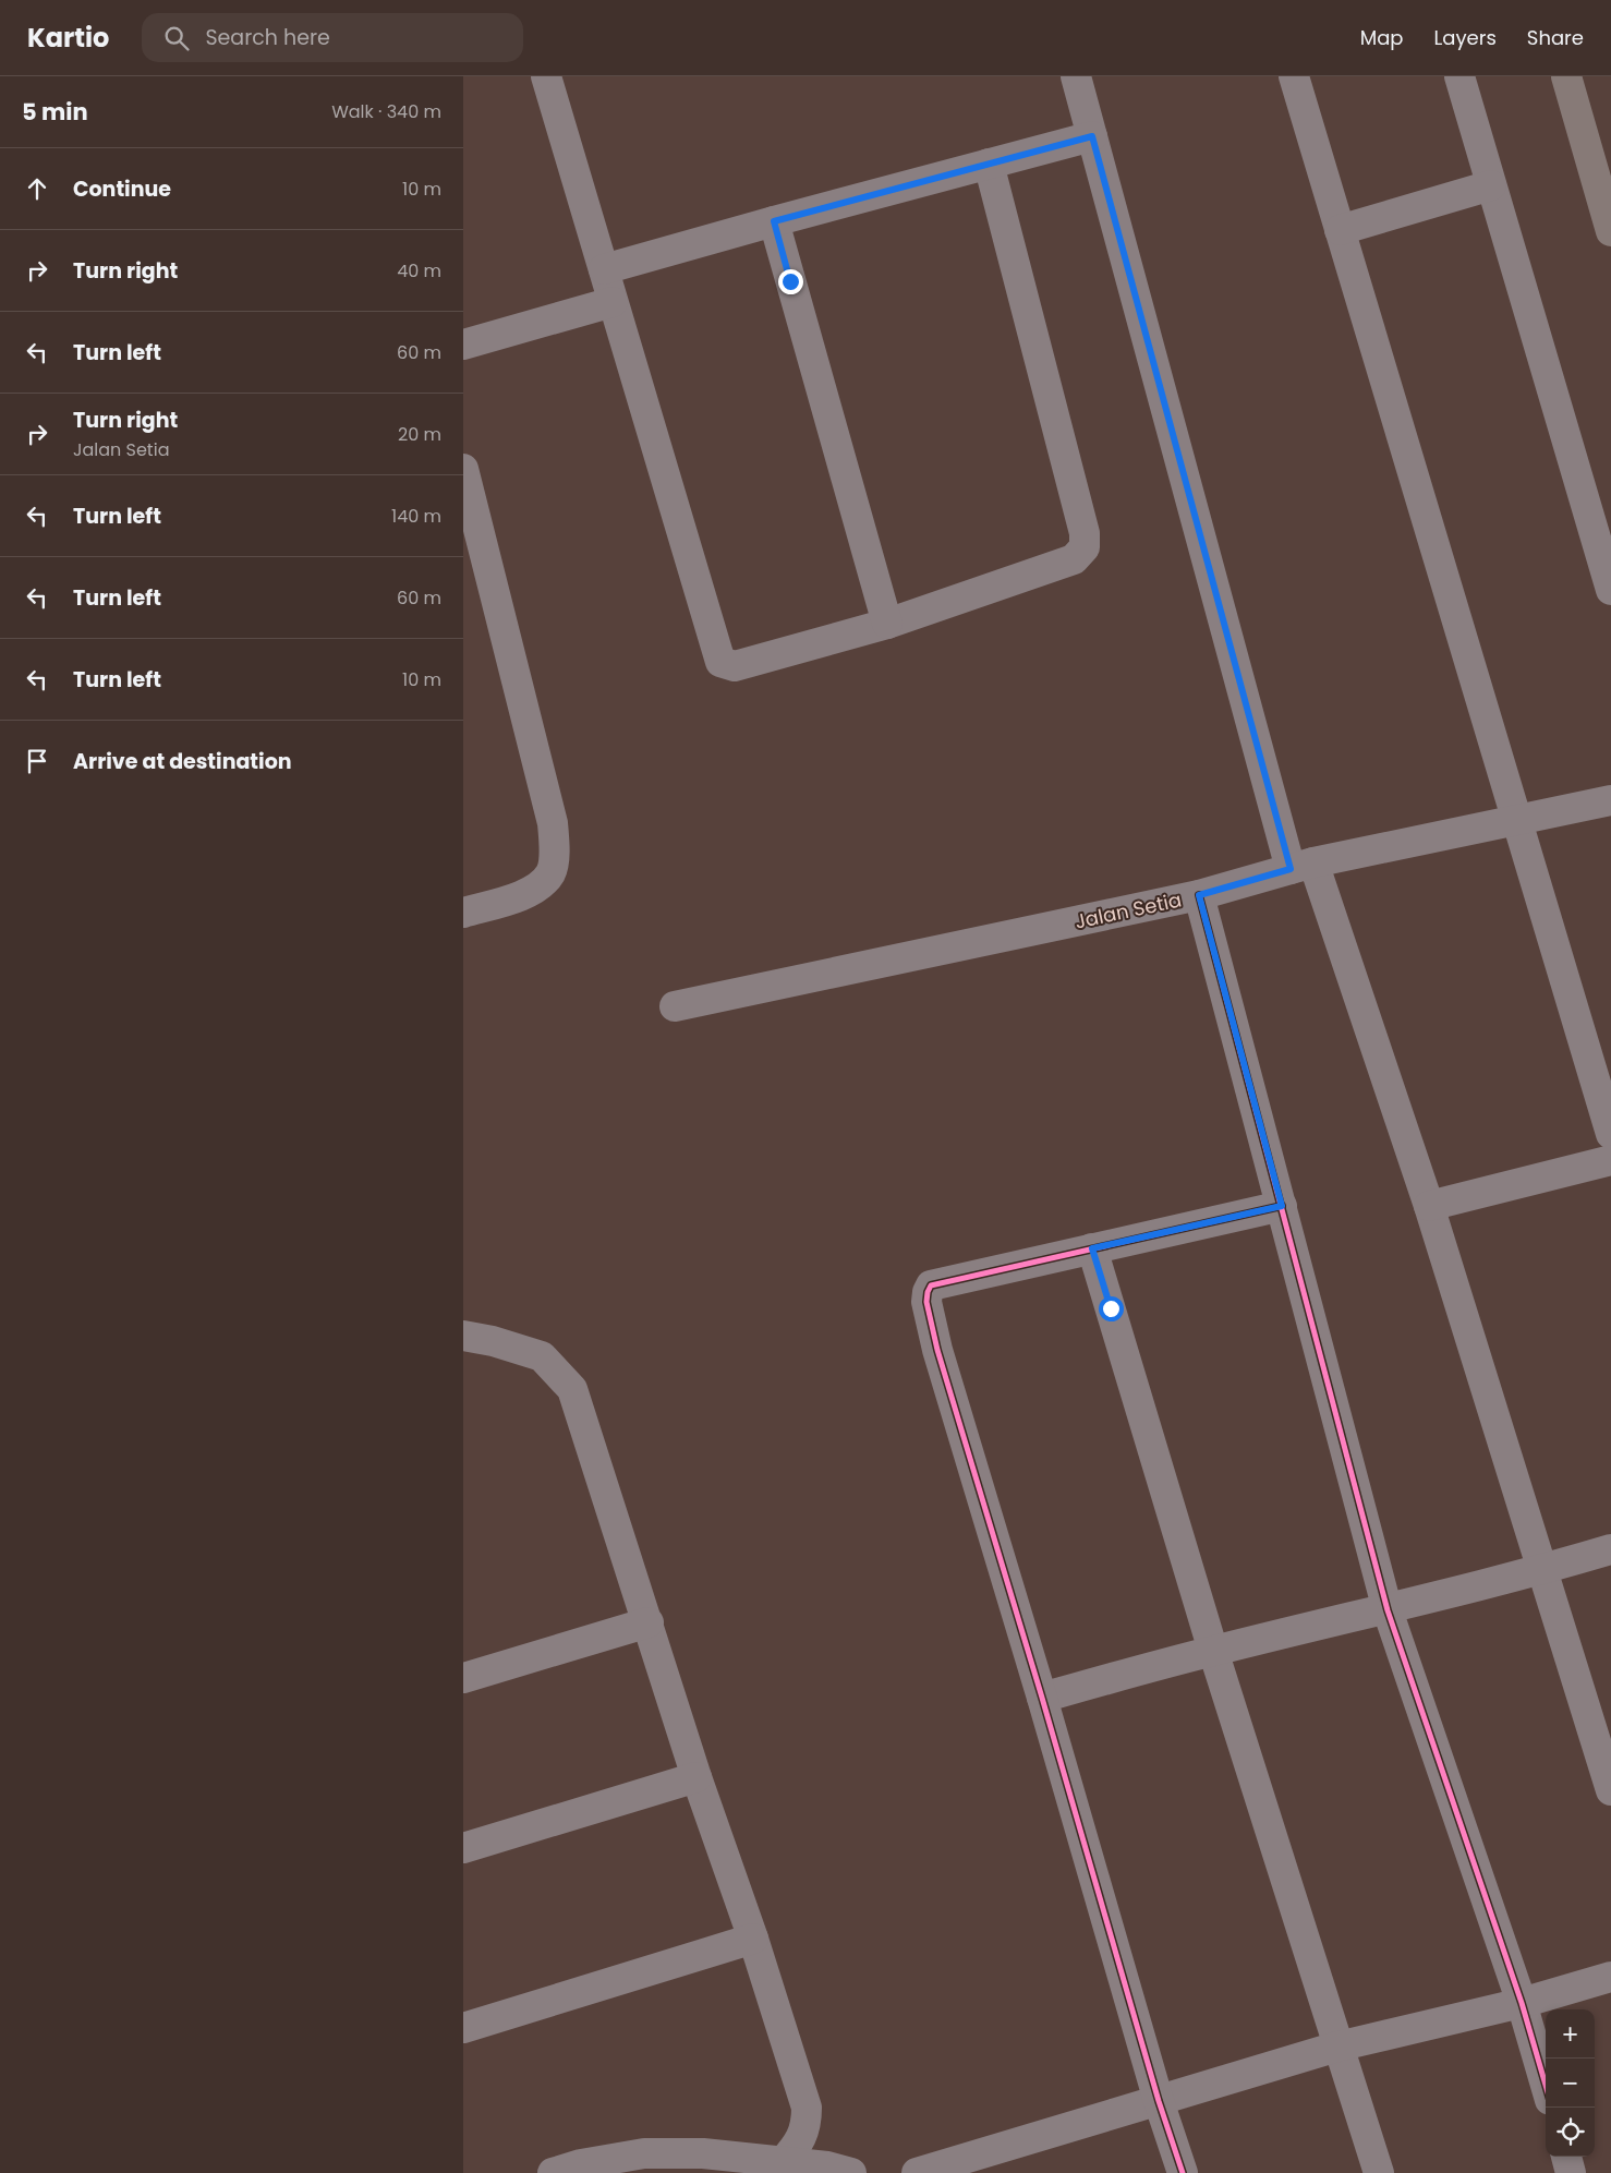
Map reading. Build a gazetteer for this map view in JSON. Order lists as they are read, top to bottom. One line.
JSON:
{"streets":{"street":["Jalan Setia"]},"page":{"header":"Kartio","search":"Search here","nav":["Map","Layers","Share"],"heading":["5 min","Walk · 340 m"],"list":[["Continue","10 m"],["Turn right","40 m"],["Turn left","60 m"],["Turn right","Jalan Setia","20 m"],["Turn left","140 m"],["Turn left","60 m"],["Turn left","10 m"],"Arrive at destination"],"map_buttons":["+","−"]}}
